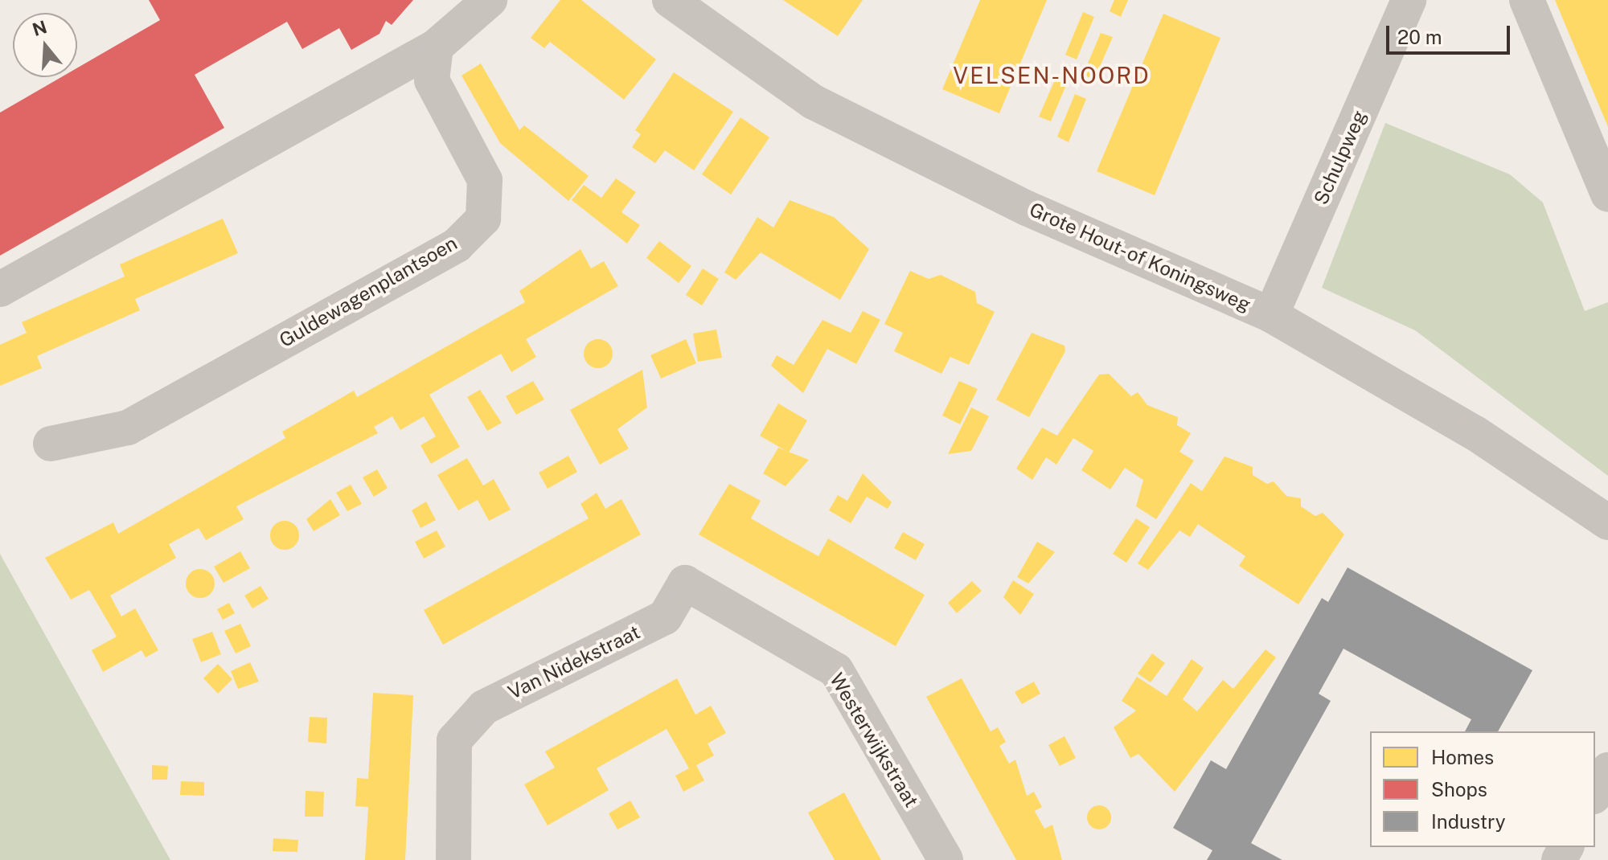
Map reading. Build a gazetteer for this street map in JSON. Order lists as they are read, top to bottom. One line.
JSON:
{"streets":{"street":["Schulpweg","Grote Hout- of Koningsweg","Guldewagenplantsoen","Van Nidekstraat","Westerwijkstraat"]},"crossings":[["Schulpweg","Grote Hout- of Koningsweg"],["Van Nidekstraat","Westerwijkstraat"]],"districts":["VELSEN-NOORD"],"legend":["Homes","Shops","Industry"],"scale_bar":"20 m","north":"top"}
